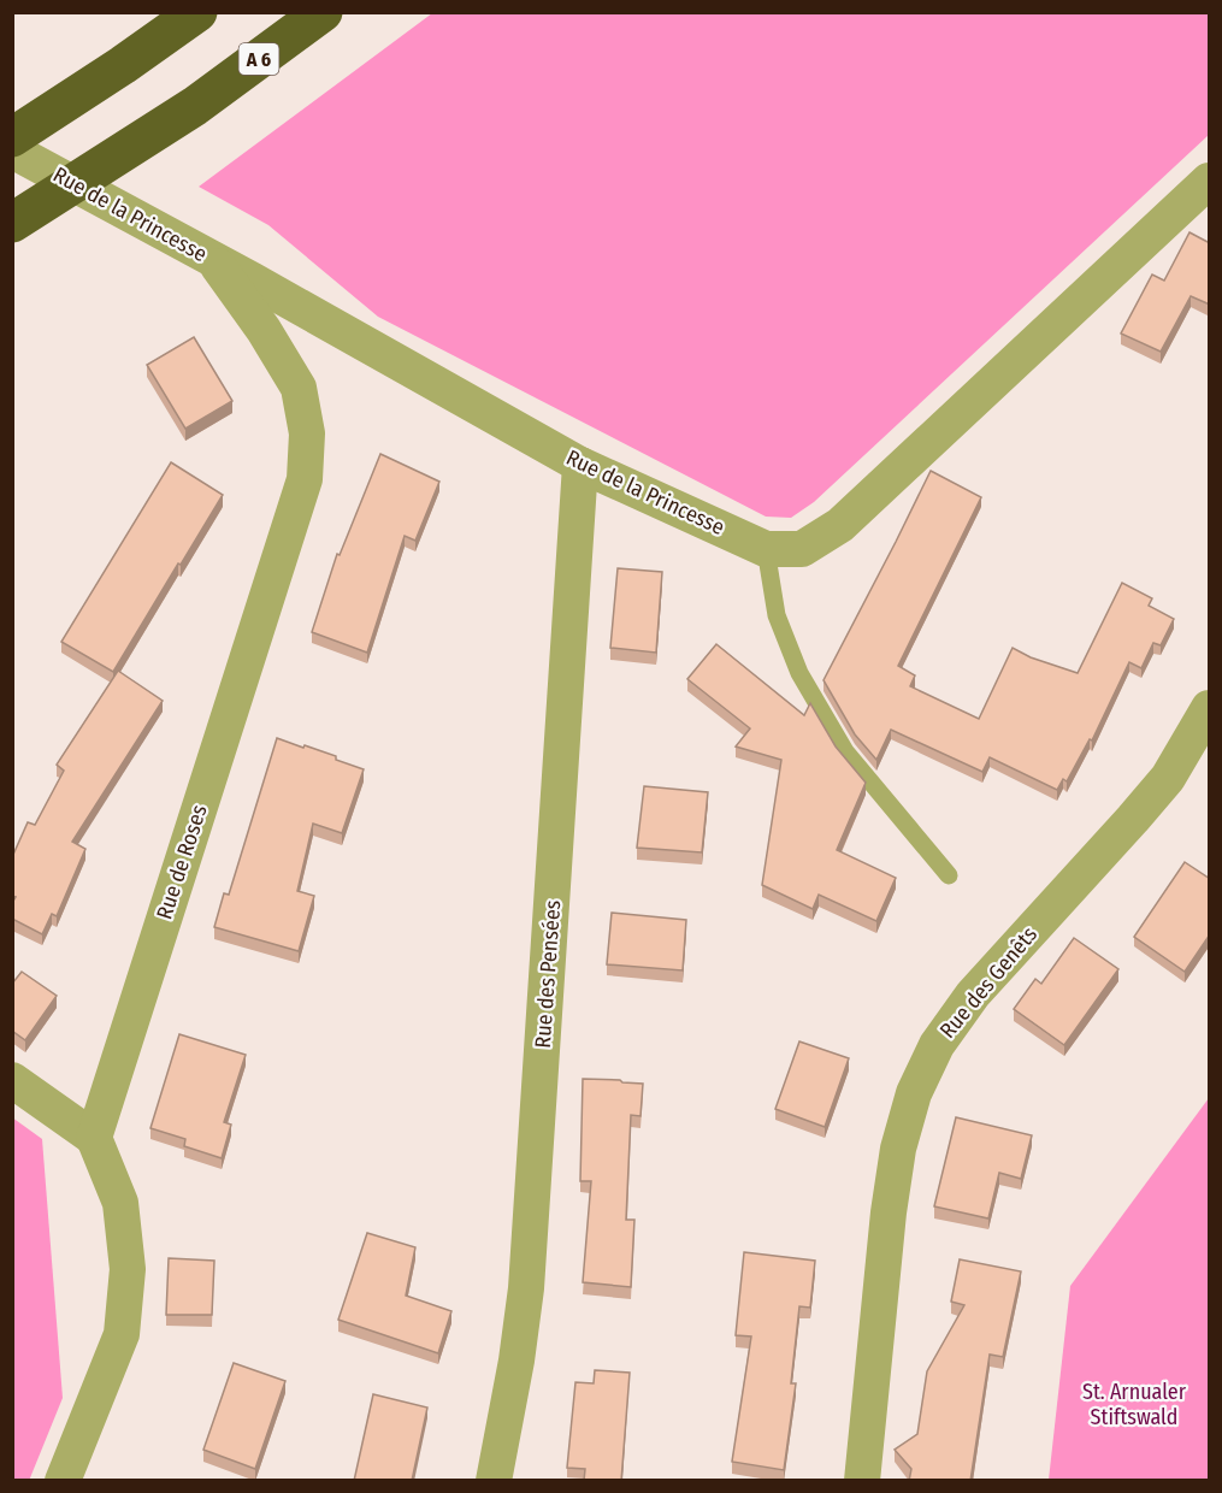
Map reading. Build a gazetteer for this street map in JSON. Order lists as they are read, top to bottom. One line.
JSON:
{"streets":{"highway":["A 6"],"street":["Rue de la Princesse","Rue de Roses","Rue des Pensées","Rue des Genêts"]},"crossings":[["Rue de la Princesse","Rue de Roses"],["Rue de la Princesse","Rue des Pensées"]],"parks":["St. Arnualer Stiftswald"]}
